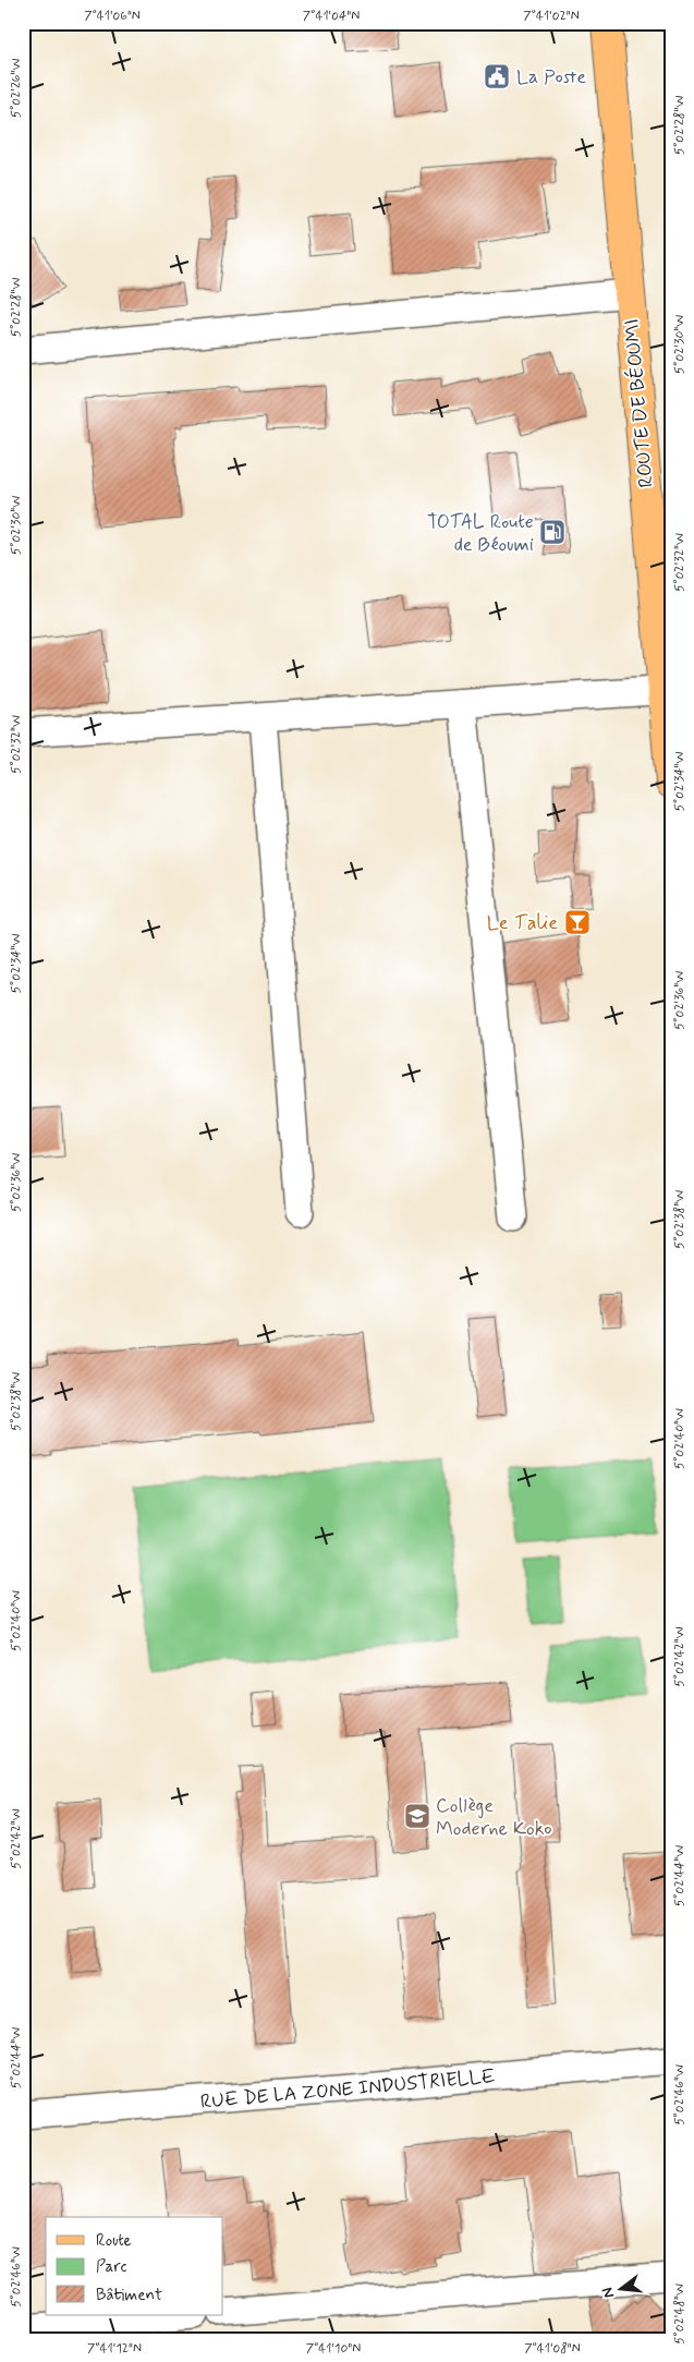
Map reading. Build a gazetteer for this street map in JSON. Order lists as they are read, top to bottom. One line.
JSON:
{"streets":{"main road":["ROUTE DE BÉOUMI"],"street":["RUE DE LA ZONE INDUSTRIELLE"]},"places":{"public building":["La Poste"],"fuel station":["TOTAL Route de Béoumi"],"bar":["Le Talie"],"school or university":["Collège Moderne Koko"]},"legend":["Route","Parc","Bâtiment"],"north":"left","coordinates":["7°41'06\"N","7°41'04\"N","7°41'02\"N","5°02'26\"W","5°02'28\"W","5°02'30\"W","5°02'32\"W","5°02'34\"W","5°02'36\"W","5°02'38\"W","5°02'40\"W","5°02'42\"W","5°02'44\"W","5°02'46\"W","5°02'48\"W","7°41'12\"N","7°41'10\"N","7°41'08\"N"]}
